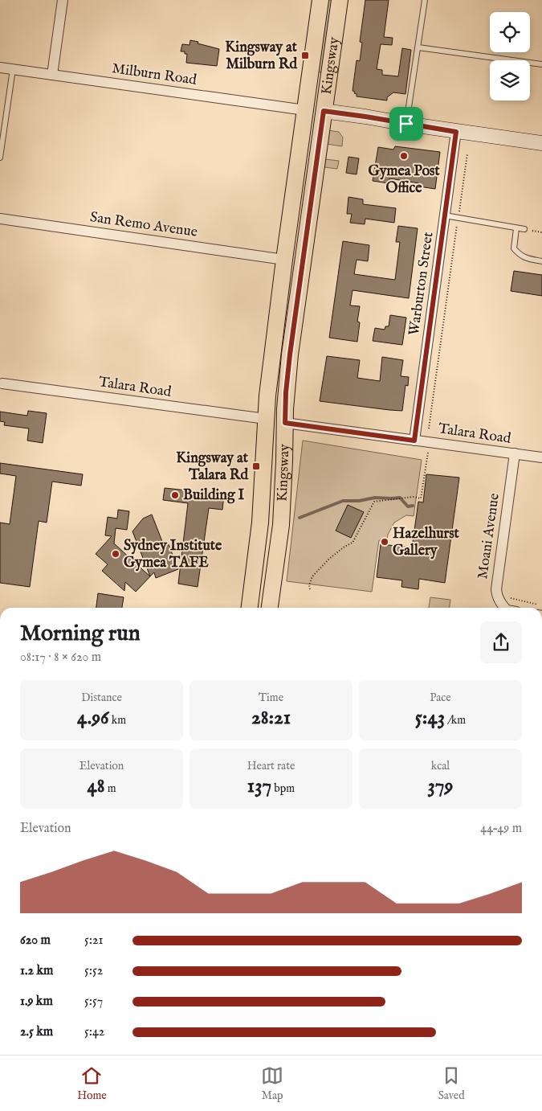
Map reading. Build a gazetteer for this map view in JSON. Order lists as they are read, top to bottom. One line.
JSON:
{"streets":{"main road":["Kingsway"],"street":["Milburn Road","San Remo Avenue","Warburton Street","Talara Road","Moani Avenue"]},"crossings":[["Kingsway","Milburn Road"],["Kingsway","San Remo Avenue"],["Kingsway","Talara Road"],["Warburton Street","Talara Road"],["Talara Road","Moani Avenue"]],"places":{"transit":["Kingsway at Milburn Rd","Kingsway at Talara Rd"],"other":["Gymea Post Office","Building I","Hazelhurst Gallery","Sydney Institute Gymea TAFE"]},"page":{"heading":["Morning run","08:17 · 8 × 620 m"],"stats":[["Distance","4.96 km"],["Time","28:21"],["Pace","5:43 /km"],["Elevation","48 m"],["Heart rate","137 bpm"],["kcal","379"]],"chart":["Elevation","44–49 m"],"list":[{"name":"620 m","note":"5:21"},{"name":"1.2 km","note":"5:52"},{"name":"1.9 km","note":"5:57"},{"name":"2.5 km","note":"5:42"}],"tabs":["Home","Map","Saved"]}}
